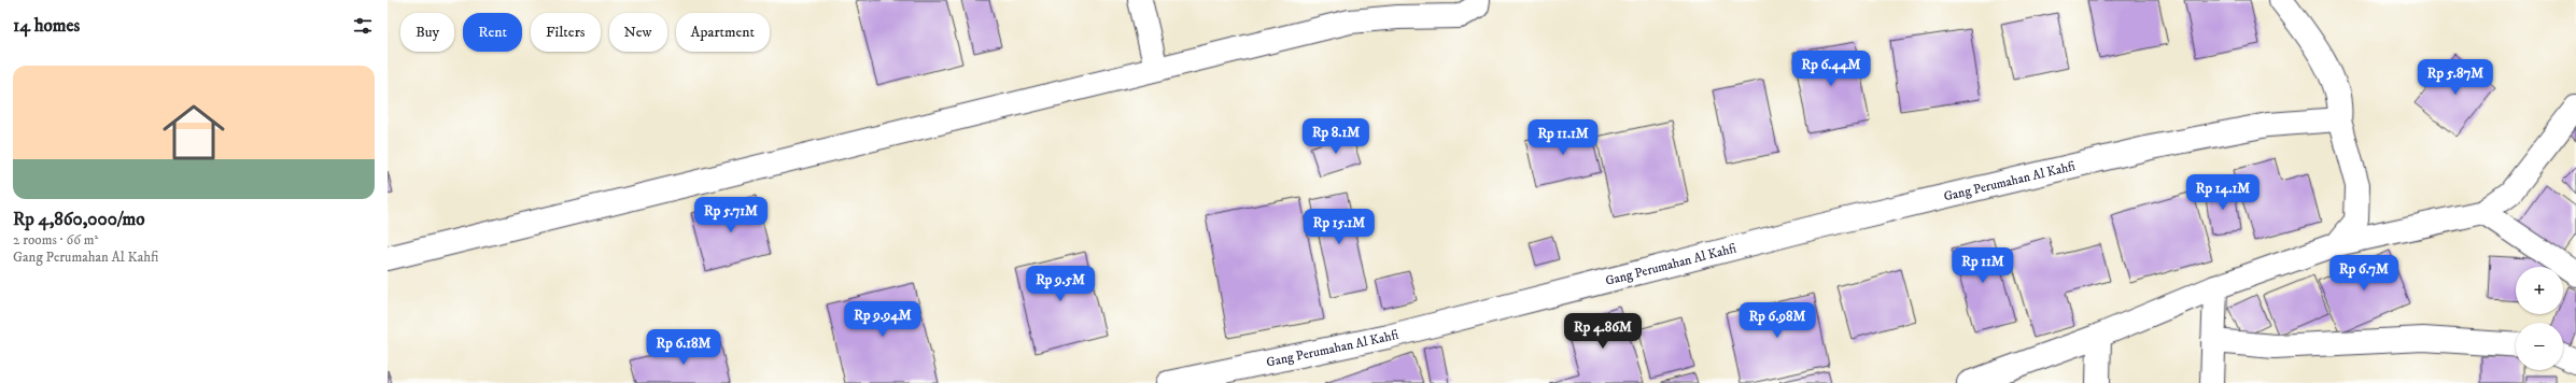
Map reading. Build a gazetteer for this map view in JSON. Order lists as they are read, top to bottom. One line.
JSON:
{"streets":{"street":["Gang Perumahan Al Kahfi"]},"page":{"heading":"14 homes","chip":["Buy","Rent","Filters","New","Apartment"],"price":["Rp 6.44M","Rp 5.87M","Rp 8.1M","Rp 11.1M","Rp 14.1M","Rp 5.71M","Rp 15.1M","Rp 11M","Rp 6.7M","Rp 9.5M","Rp 9.94M","Rp 6.98M","Rp 4.86M","Rp 6.18M"],"list":[{"name":"Rp 4,860,000/mo","note":"2 rooms · 66 m² · Gang Perumahan Al Kahfi"}],"map_buttons":["+","−"]}}
